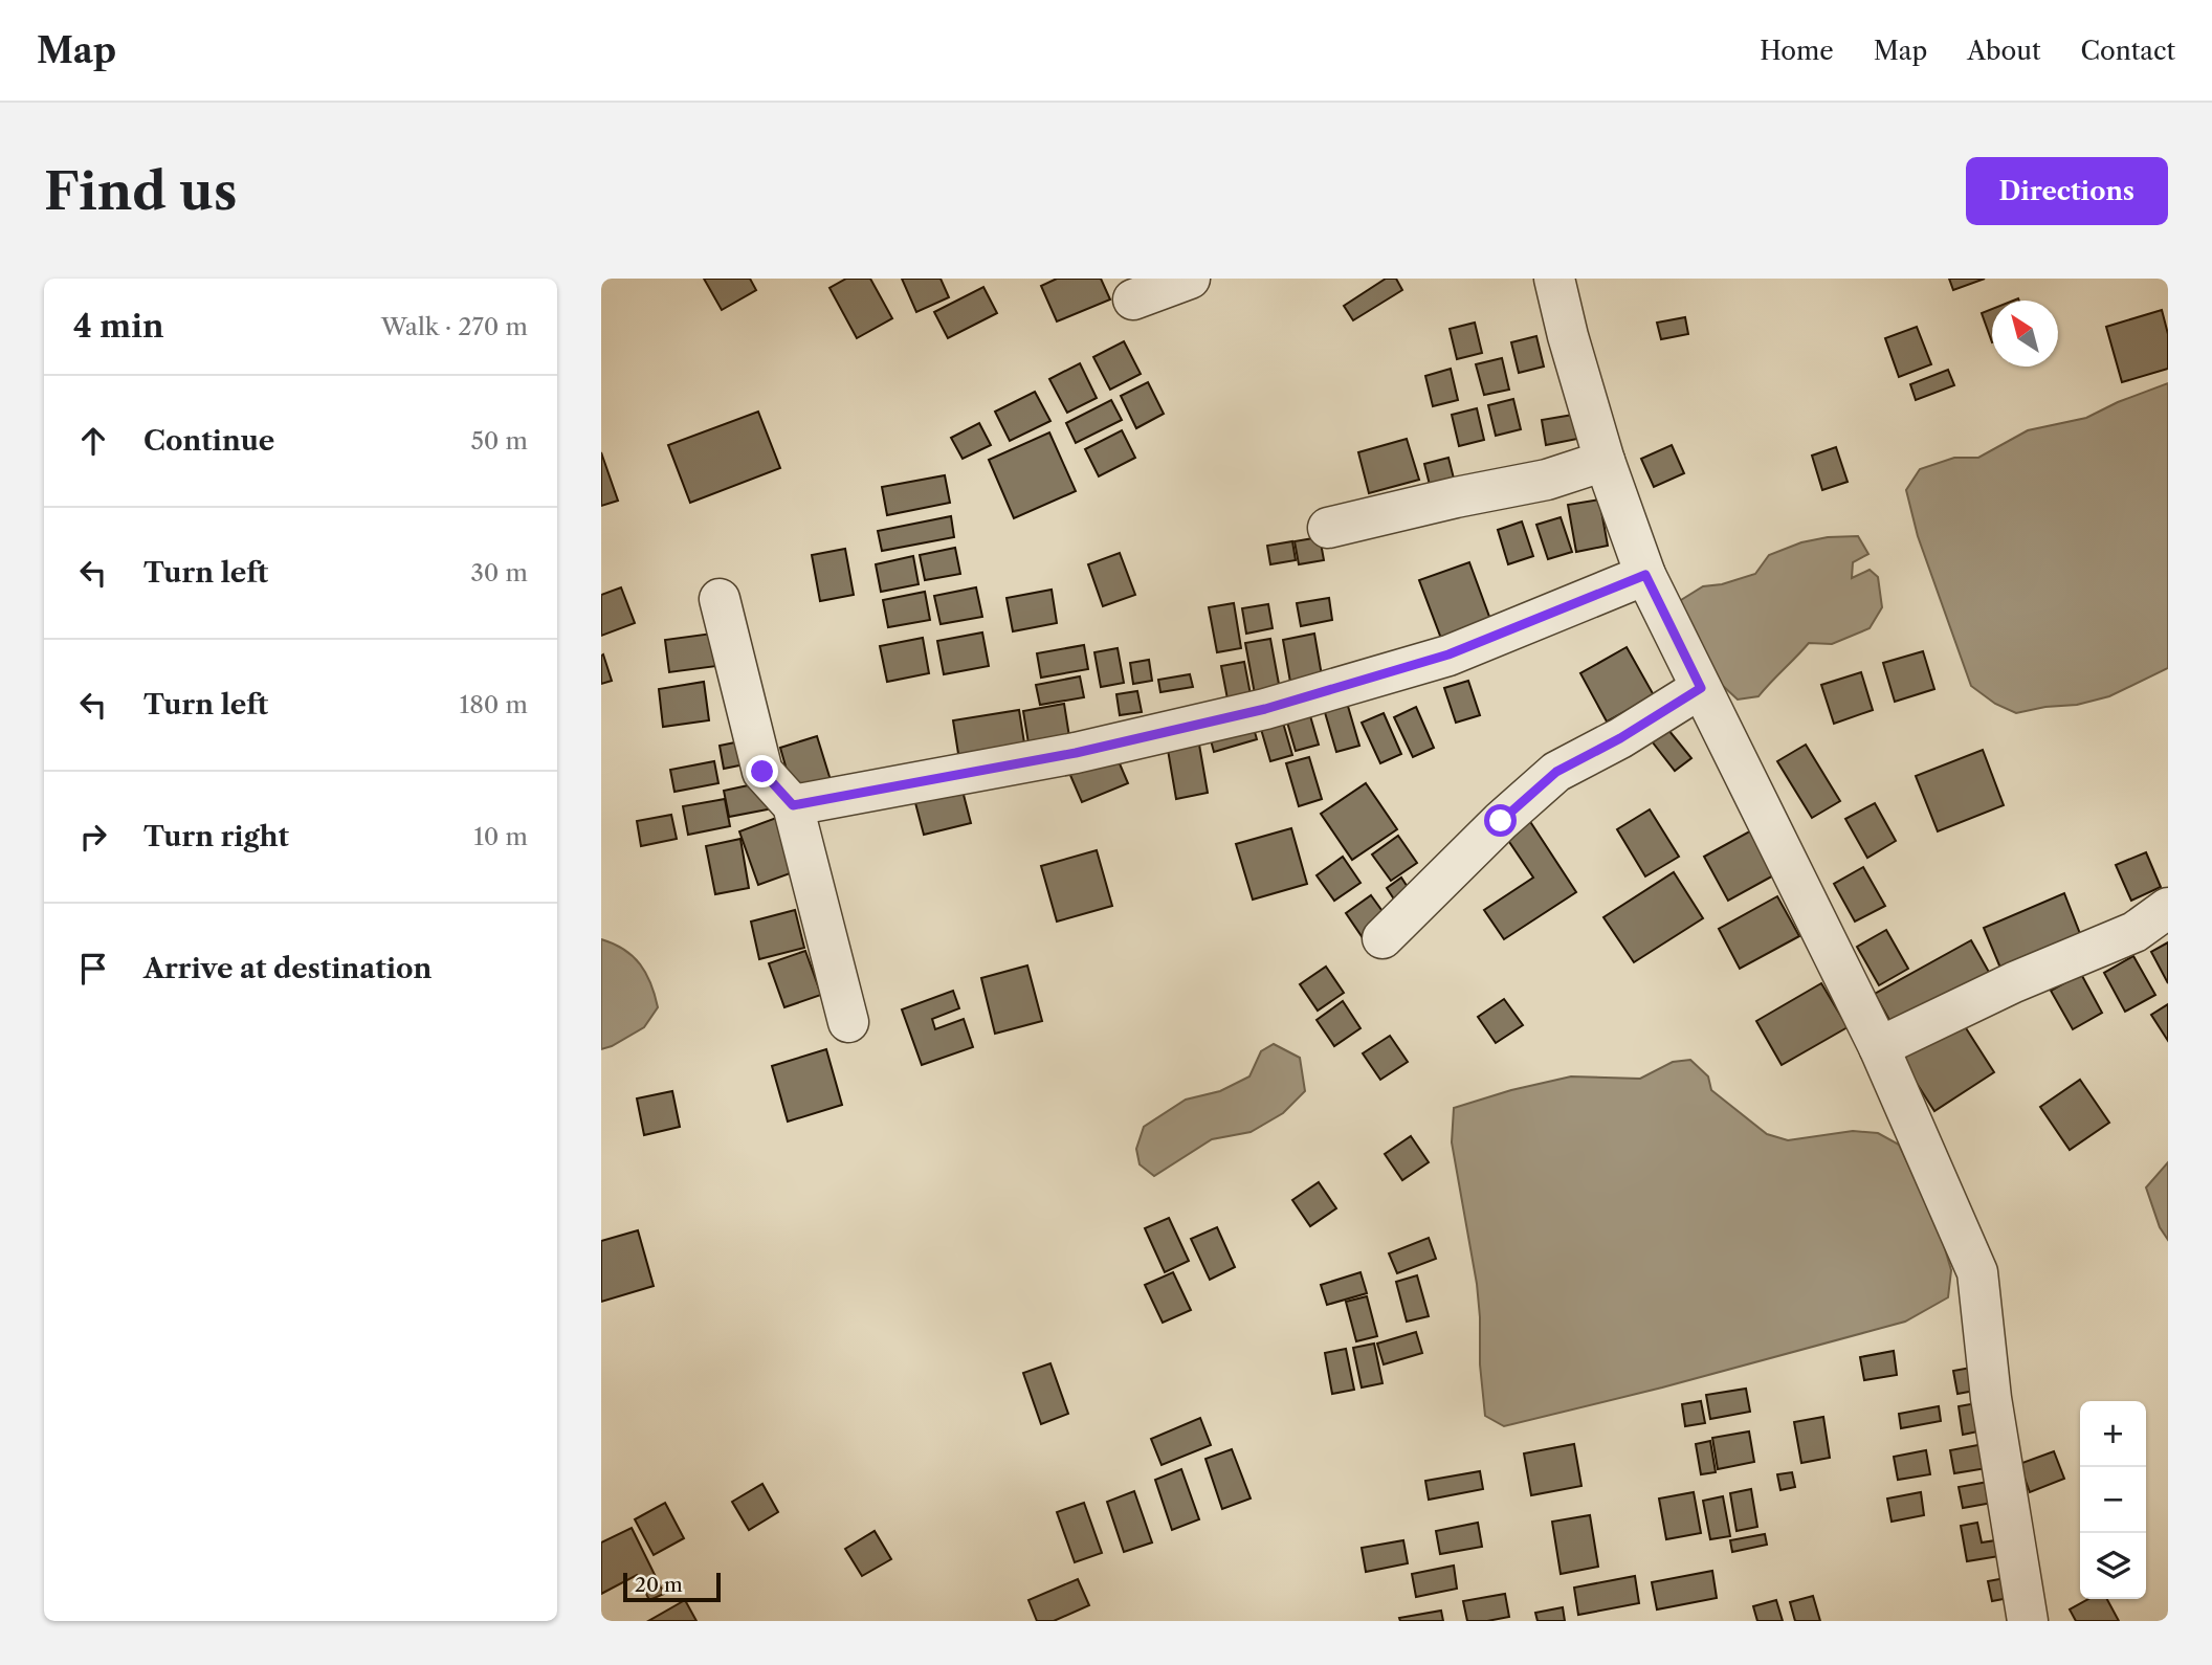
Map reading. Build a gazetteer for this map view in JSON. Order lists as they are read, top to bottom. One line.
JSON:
{"scale_bar":"20 m","north":"top left","page":{"header":"Map","nav":["Home","Map","About","Contact"],"buttons":"Directions","title":"Find us","heading":["4 min","Walk · 270 m"],"list":[["Continue","50 m"],["Turn left","30 m"],["Turn left","180 m"],["Turn right","10 m"],"Arrive at destination"],"map_buttons":["+","−"],"scale":"20 m"}}
